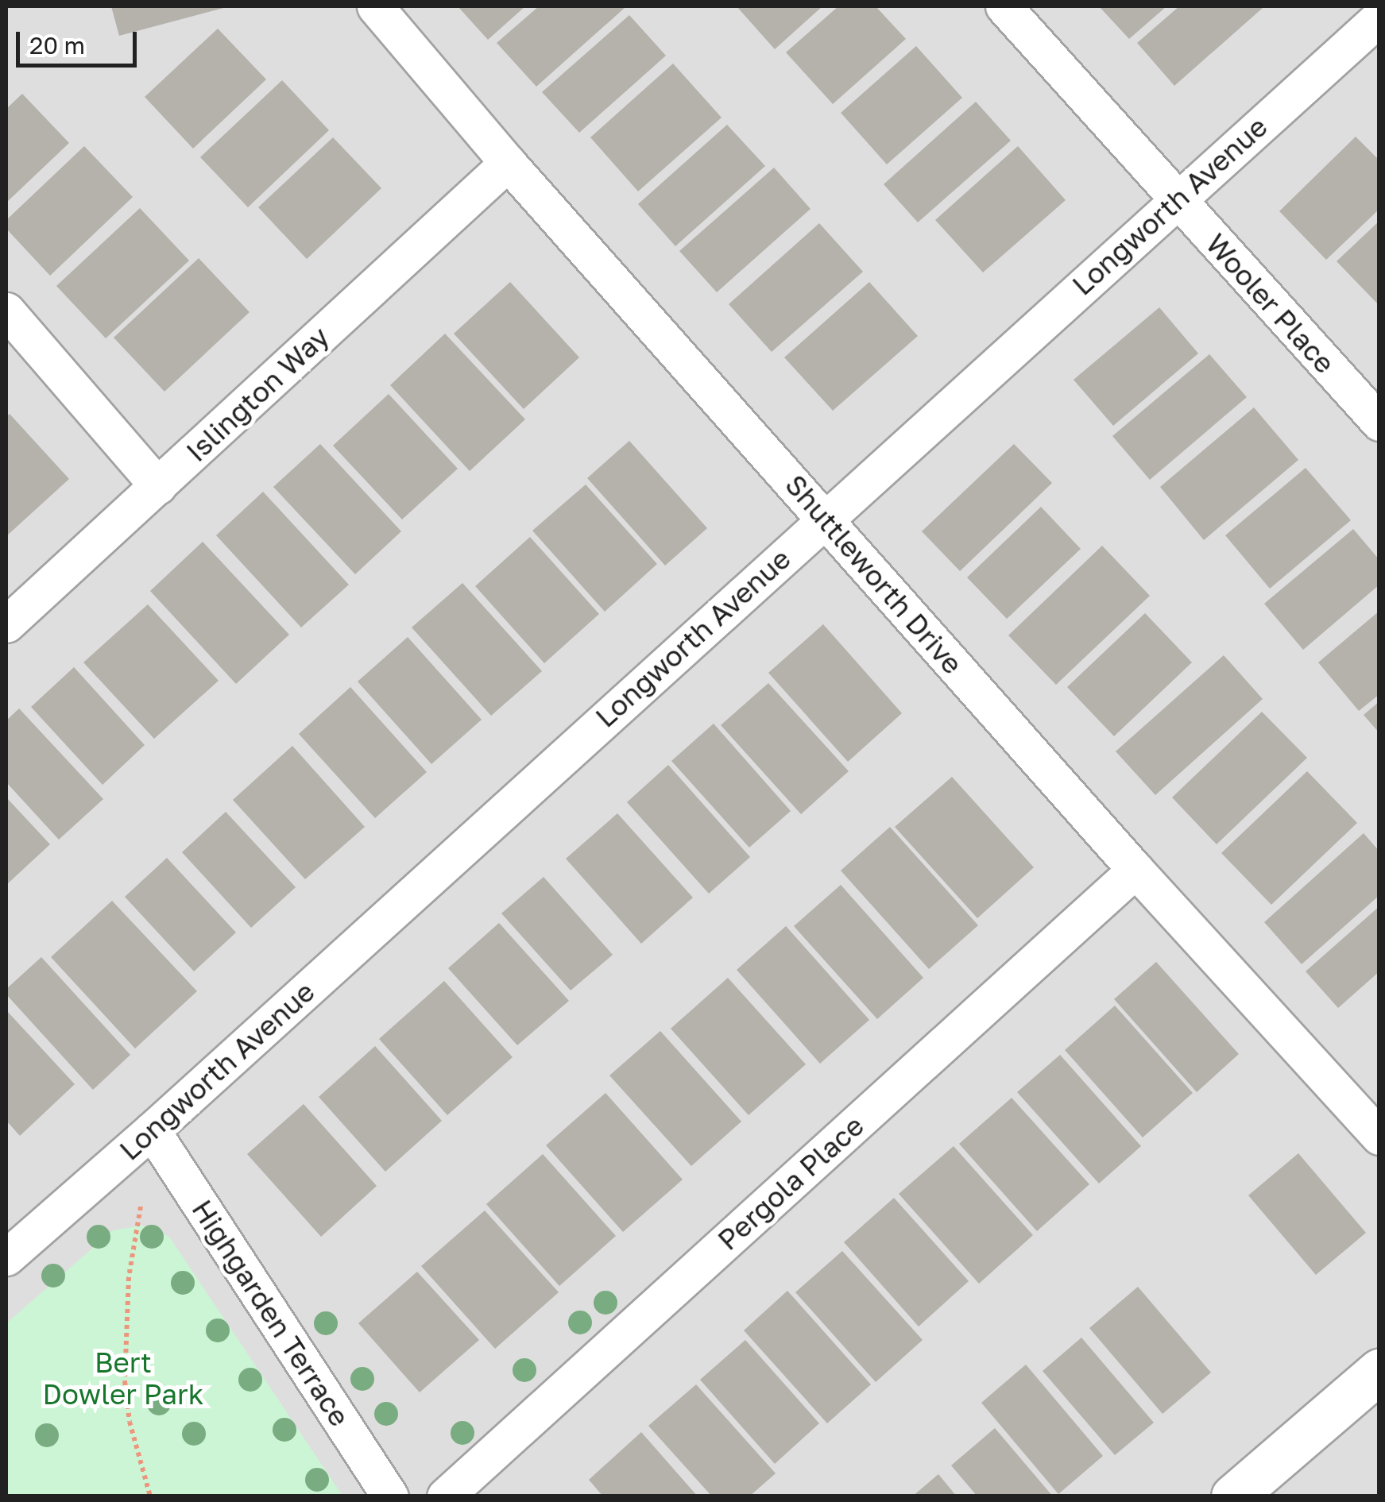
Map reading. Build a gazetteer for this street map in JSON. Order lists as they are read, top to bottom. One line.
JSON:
{"streets":{"street":["Longworth Avenue","Wooler Place","Islington Way","Shuttleworth Drive","Pergola Place","Highgarden Terrace"]},"crossings":[["Longworth Avenue","Wooler Place"],["Longworth Avenue","Shuttleworth Drive"],["Longworth Avenue","Highgarden Terrace"],["Islington Way","Shuttleworth Drive"],["Shuttleworth Drive","Pergola Place"]],"parks":["Bert Dowler Park"],"scale_bar":"20 m"}
